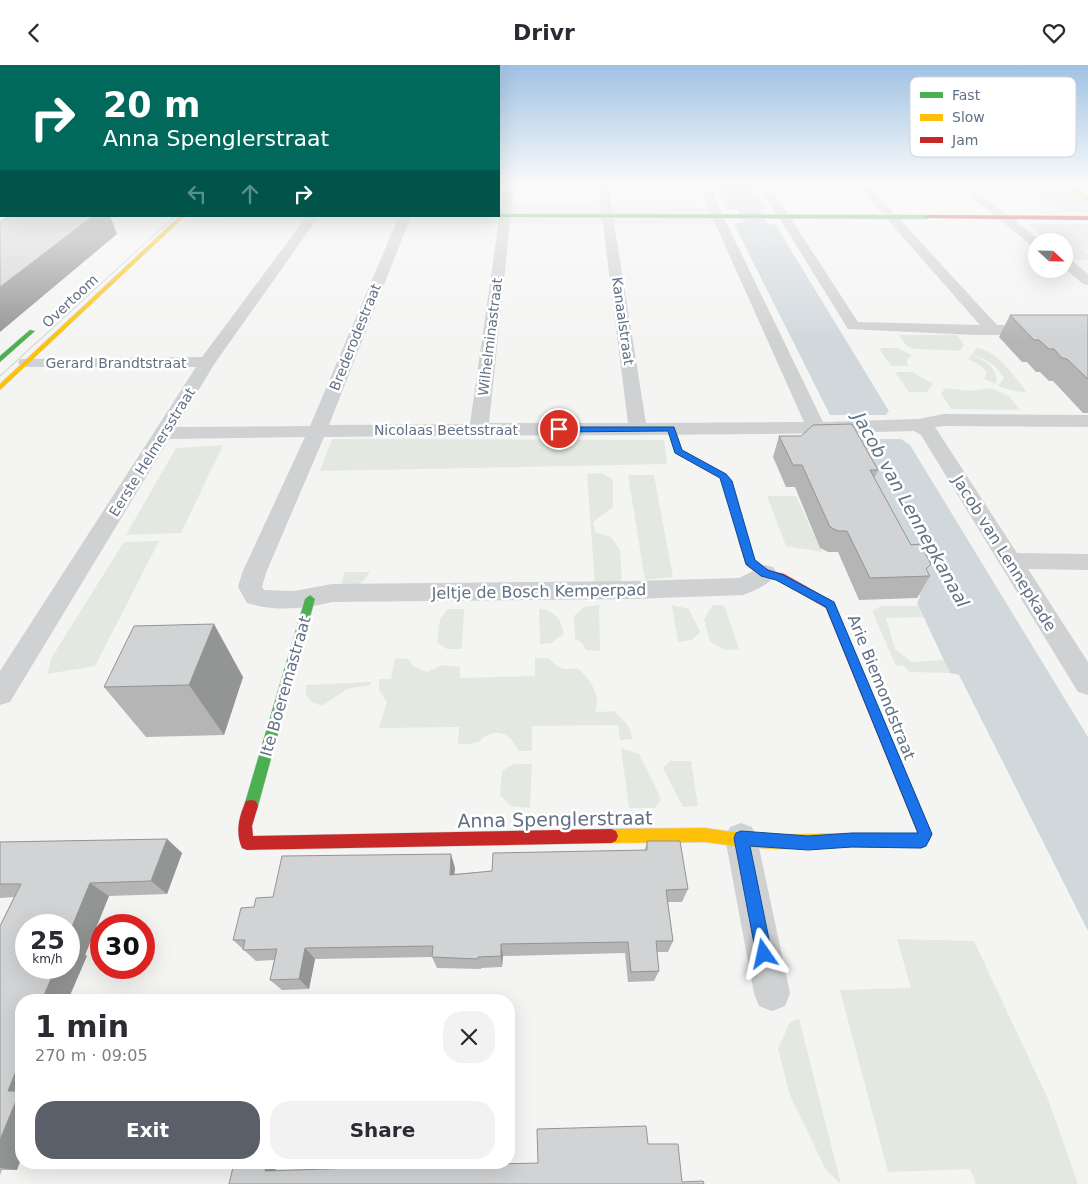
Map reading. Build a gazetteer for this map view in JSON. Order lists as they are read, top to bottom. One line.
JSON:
{"streets":{"street":["Overtoom","Kanaalstraat","Brederodestraat","Wilhelminastraat","Gerard Brandtstraat","Nicolaas Beetsstraat","Eerste Helmersstraat","Jacob van Lennepkade","Jeltje de Bosch Kemperpad","Ite Boeremastraat","Arie Biemondstraat","Anna Spenglerstraat"]},"crossings":[["Overtoom","Gerard Brandtstraat"],["Kanaalstraat","Nicolaas Beetsstraat"],["Brederodestraat","Nicolaas Beetsstraat"],["Brederodestraat","Ite Boeremastraat"],["Wilhelminastraat","Nicolaas Beetsstraat"],["Gerard Brandtstraat","Eerste Helmersstraat"],["Nicolaas Beetsstraat","Eerste Helmersstraat"],["Nicolaas Beetsstraat","Jacob van Lennepkade"],["Nicolaas Beetsstraat","Ite Boeremastraat"],["Nicolaas Beetsstraat","Arie Biemondstraat"],["Jeltje de Bosch Kemperpad","Ite Boeremastraat"],["Jeltje de Bosch Kemperpad","Arie Biemondstraat"],["Ite Boeremastraat","Anna Spenglerstraat"],["Arie Biemondstraat","Anna Spenglerstraat"]],"water":["Jacob van Lennepkanaal"],"legend":["Fast","Slow","Jam"],"north":"right","page":{"header":"Drivr","turn":["20 m","Anna Spenglerstraat"],"speed":"25 km/h","limit":"30","heading":["1 min","270 m · 09:05"],"buttons":["Exit","Share"]}}
